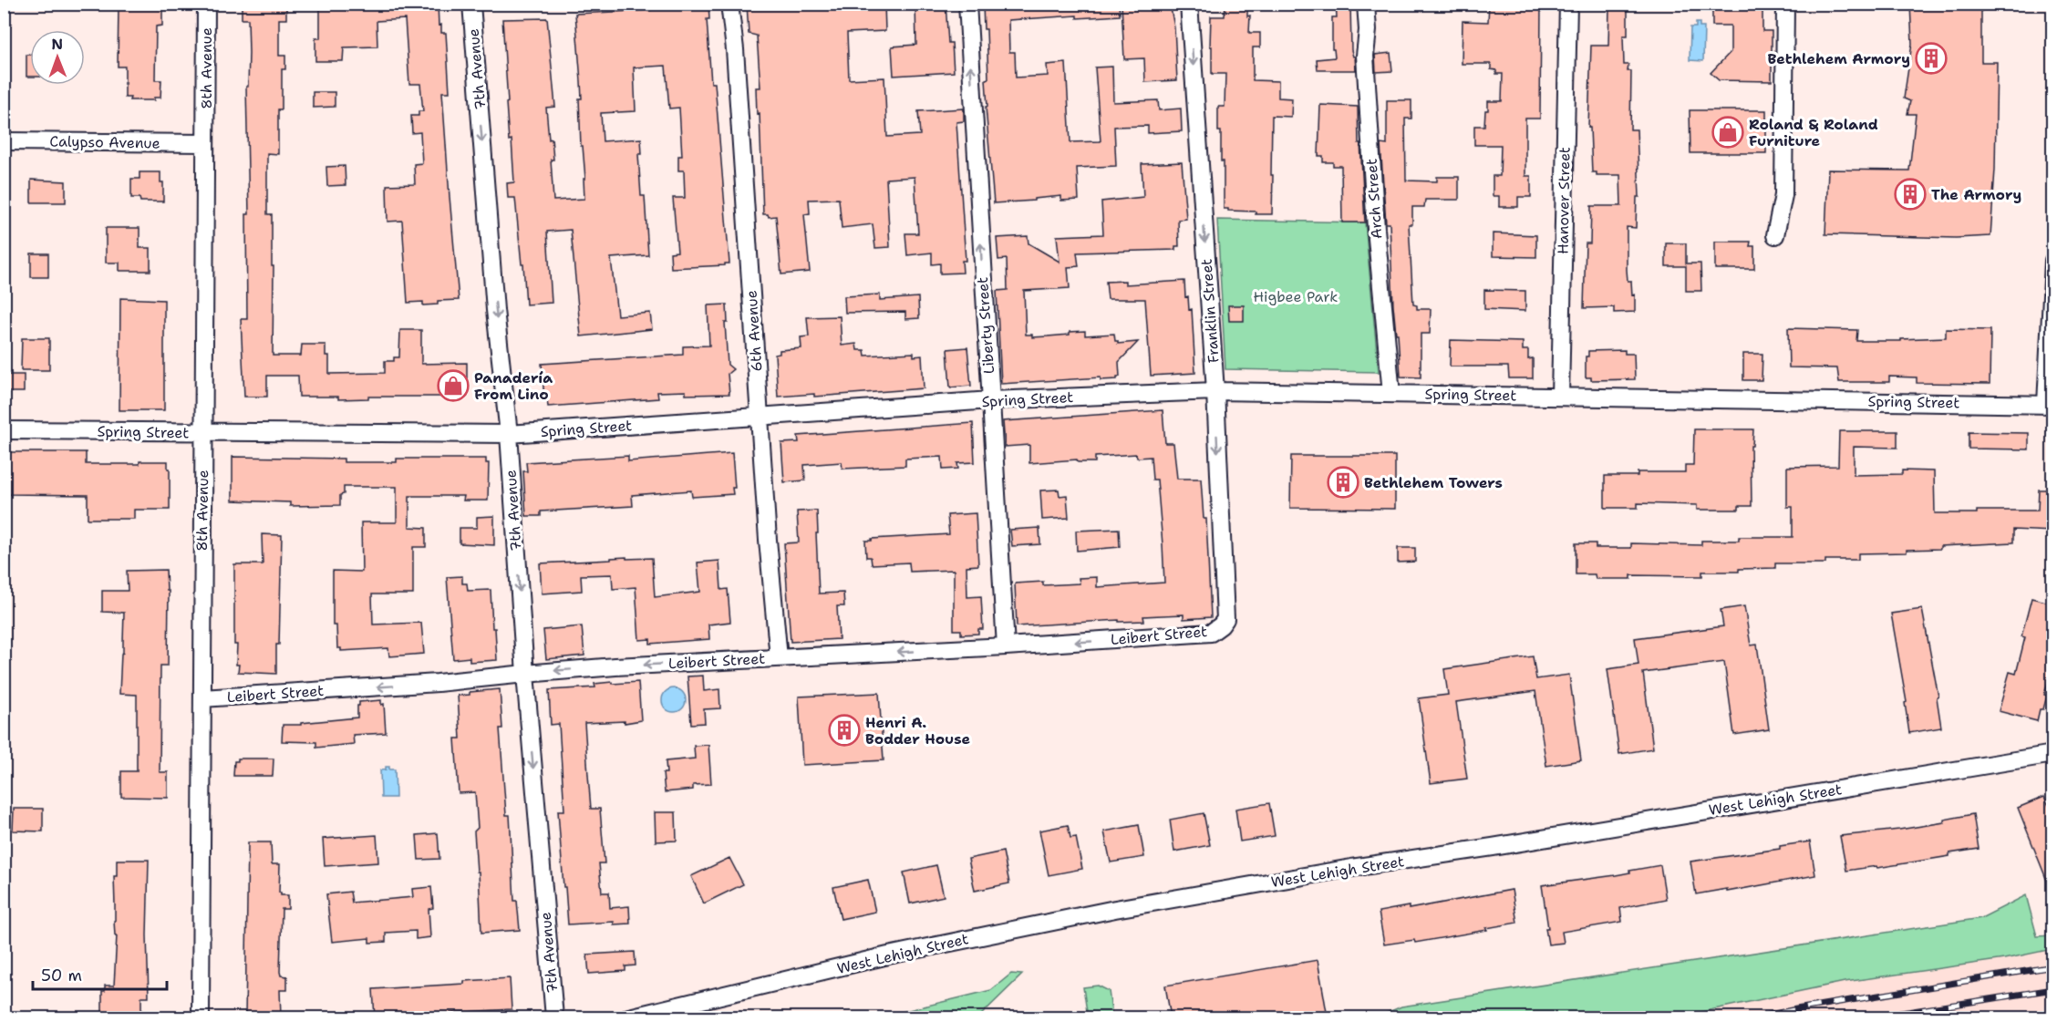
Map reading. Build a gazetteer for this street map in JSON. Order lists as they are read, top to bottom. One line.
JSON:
{"streets":{"street":["8th Avenue","7th Avenue","Calypso Avenue","Arch Street","Hanover Street","Franklin Street","Liberty Street","6th Avenue","Spring Street","Leibert Street","West Lehigh Street"]},"crossings":[["8th Avenue","Calypso Avenue"],["8th Avenue","Spring Street"],["8th Avenue","Leibert Street"],["7th Avenue","Spring Street"],["7th Avenue","Leibert Street"],["Arch Street","Spring Street"],["Hanover Street","Spring Street"],["Franklin Street","Spring Street"],["Franklin Street","Leibert Street"],["Liberty Street","Spring Street"],["Liberty Street","Leibert Street"],["6th Avenue","Spring Street"],["6th Avenue","Leibert Street"]],"one_way":["7th Avenue","Franklin Street","Liberty Street","Leibert Street"],"parks":["Higbee Park"],"places":{"building":["Bethlehem Armory","The Armory","Bethlehem Towers","Henri A. Bodder House"],"shop":["Roland & Roland Furniture","Panadería From Lino"]},"scale_bar":"50 m","north":"top"}
